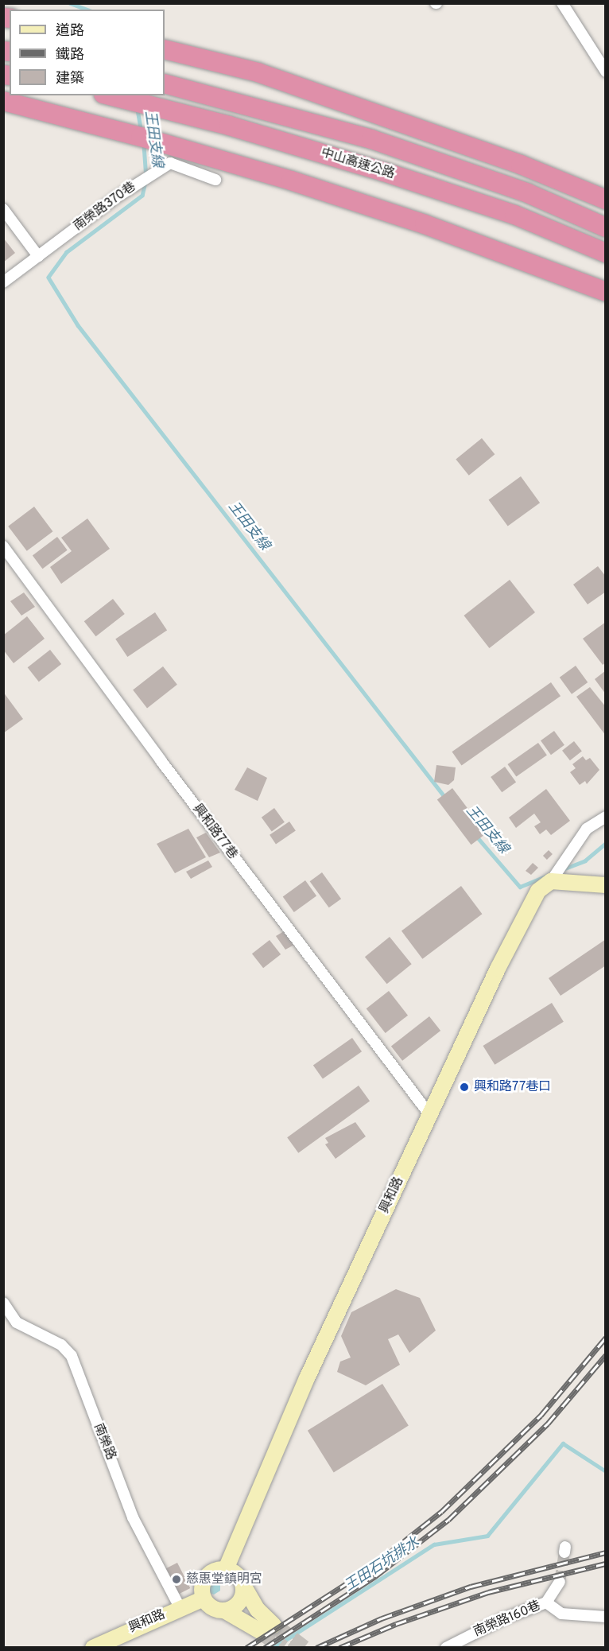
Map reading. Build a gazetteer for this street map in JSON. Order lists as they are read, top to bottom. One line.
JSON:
{"streets":{"highway":["中山高速公路"],"street":["南榮路370巷","興和路77巷","興和路","南榮路","南榮路160巷"]},"crossings":[["興和路77巷","興和路"],["興和路","南榮路"]],"water":["王田支線","王田石坑排水"],"places":["興和路77巷口","慈惠堂鎮明宮"],"legend":["道路","鐵路","建築"]}
